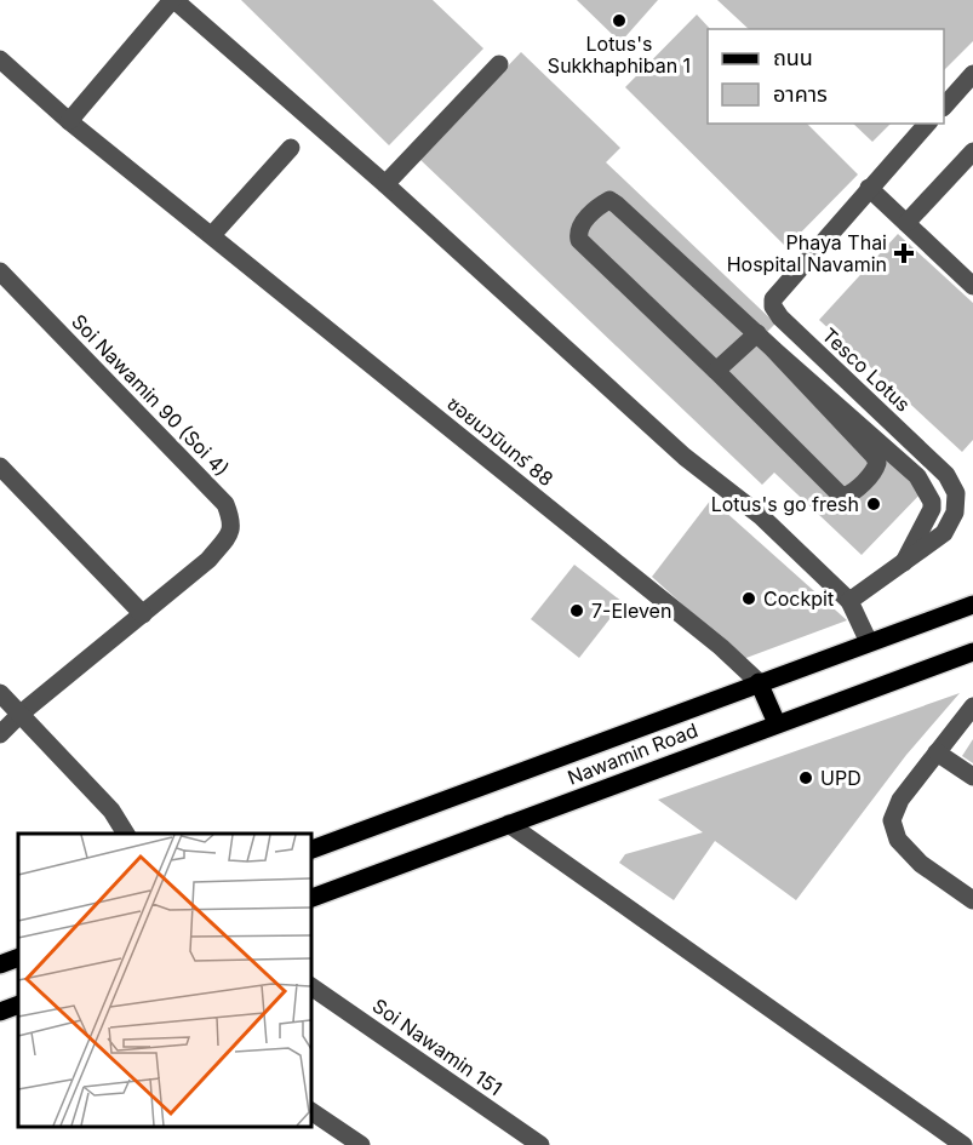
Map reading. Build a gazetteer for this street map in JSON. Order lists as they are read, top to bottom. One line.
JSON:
{"streets":{"main road":["Nawamin Road"],"street":["Tesco Lotus","Soi Nawamin 90 (Soi 4)","ซอยนวมินทร์ 88","Soi Nawamin 151"]},"crossings":[["ซอยนวมินทร์ 88","Nawamin Road"]],"places":{"other":["Lotus's Sukkhaphiban 1","Lotus's go fresh","Cockpit","7-Eleven","UPD"],"health":["Phaya Thai Hospital Navamin"]},"legend":["ถนน","อาคาร"]}
